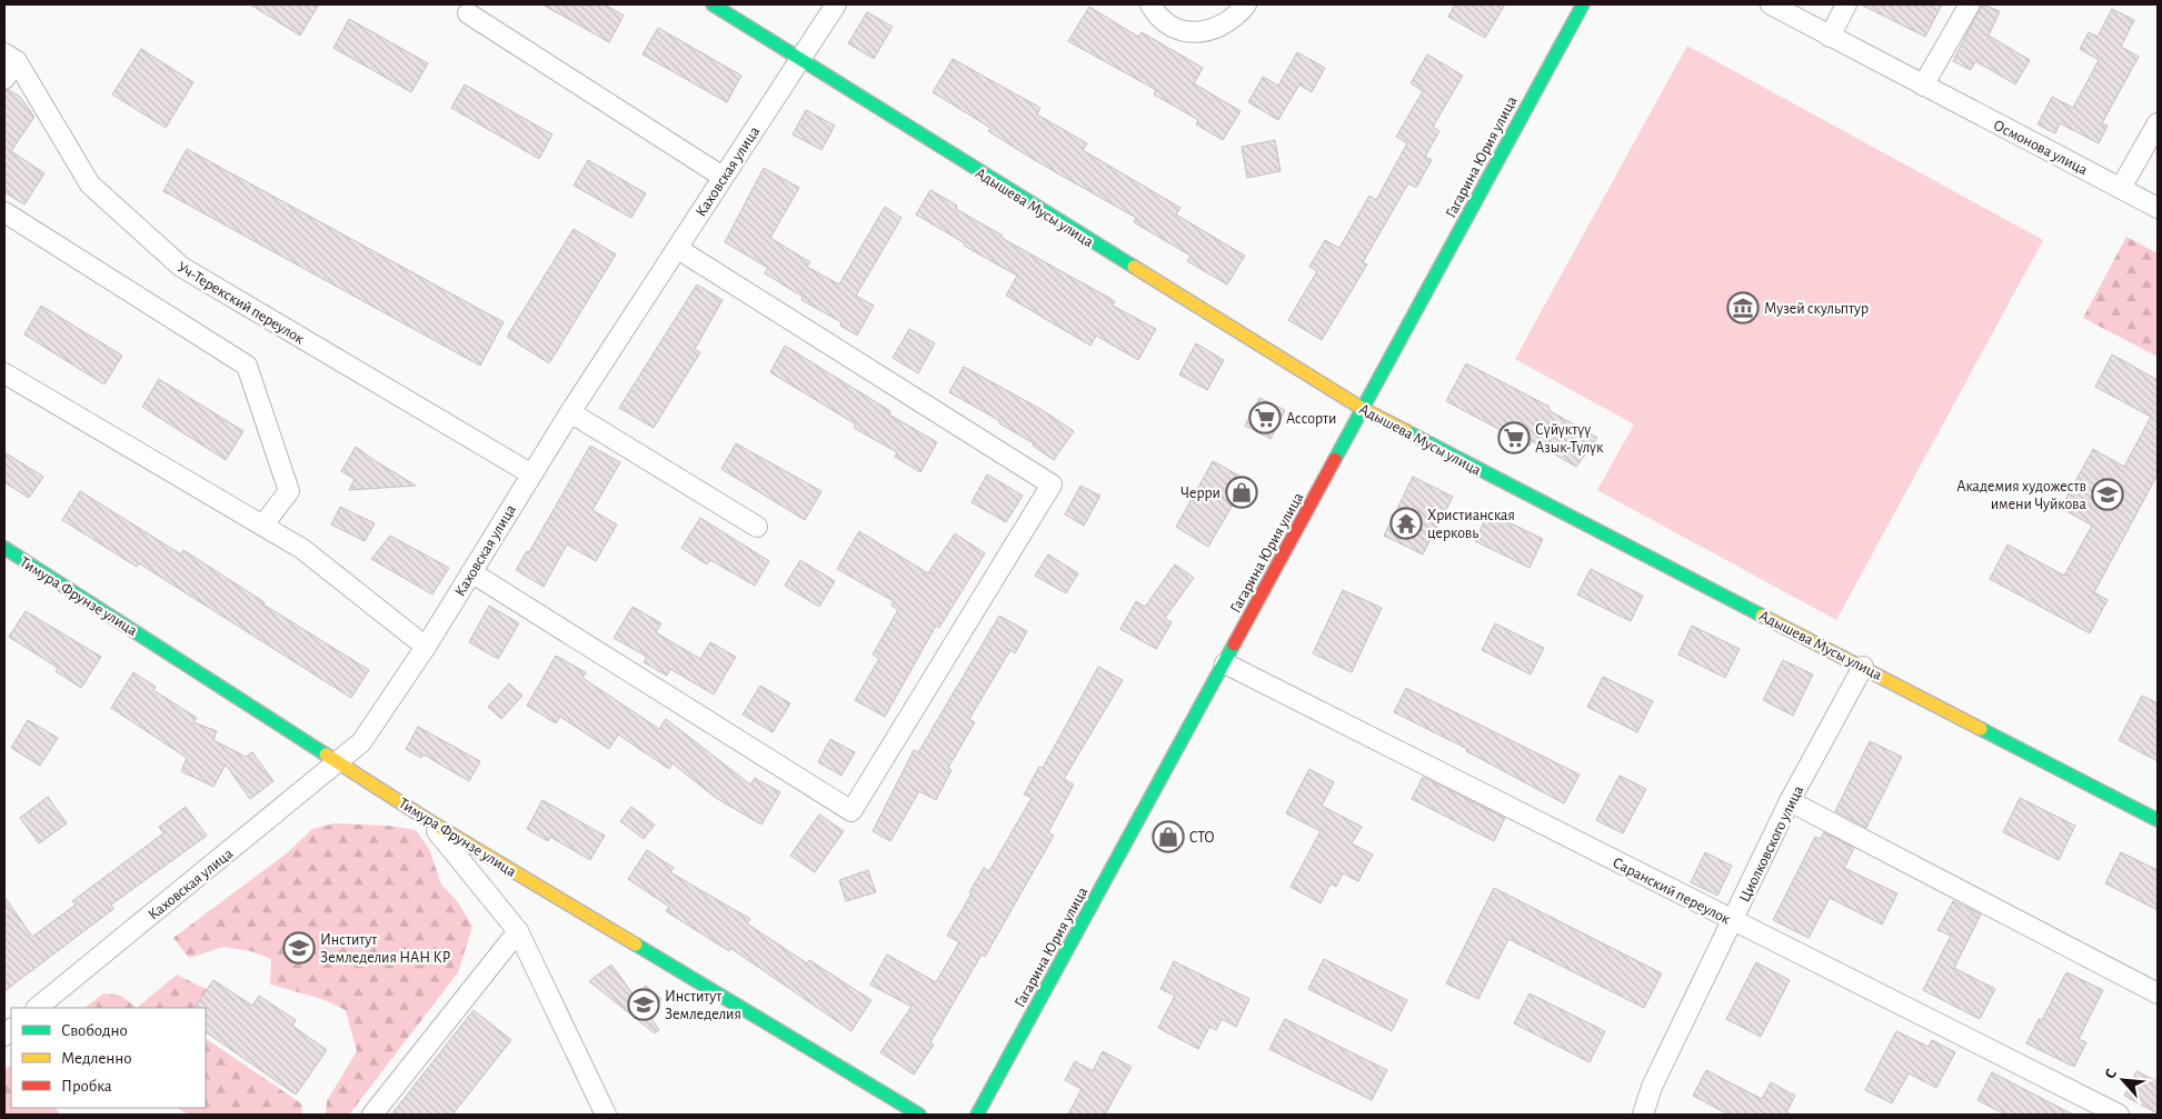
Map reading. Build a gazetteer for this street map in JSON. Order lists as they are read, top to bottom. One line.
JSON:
{"streets":{"main road":["Гагарина Юрия улица","Адышева Мусы улица","Тимура Фрунзе улица"],"street":["Осмонова улица","Каховская улица","Уч-Терекский переулок","Циолковского улица","Саранский переулок"]},"crossings":[["Гагарина Юрия улица","Адышева Мусы улица"],["Гагарина Юрия улица","Саранский переулок"],["Каховская улица","Адышева Мусы улица"],["Каховская улица","Уч-Терекский переулок"],["Каховская улица","Тимура Фрунзе улица"],["Адышева Мусы улица","Циолковского улица"],["Циолковского улица","Саранский переулок"]],"places":{"museum":["Музей скульптур"],"supermarket":["Ассорти","Сүйүктүү Азык-Түлүк"],"shop":["Черри","CTO"],"school or university":["Академия художеств имени Чуйкова","Институт Земледелия НАН КР","Институт Земледелия"],"temple":["Христианская церковь"]},"legend":["Свободно","Медленно","Пробка"],"north":"top left"}
